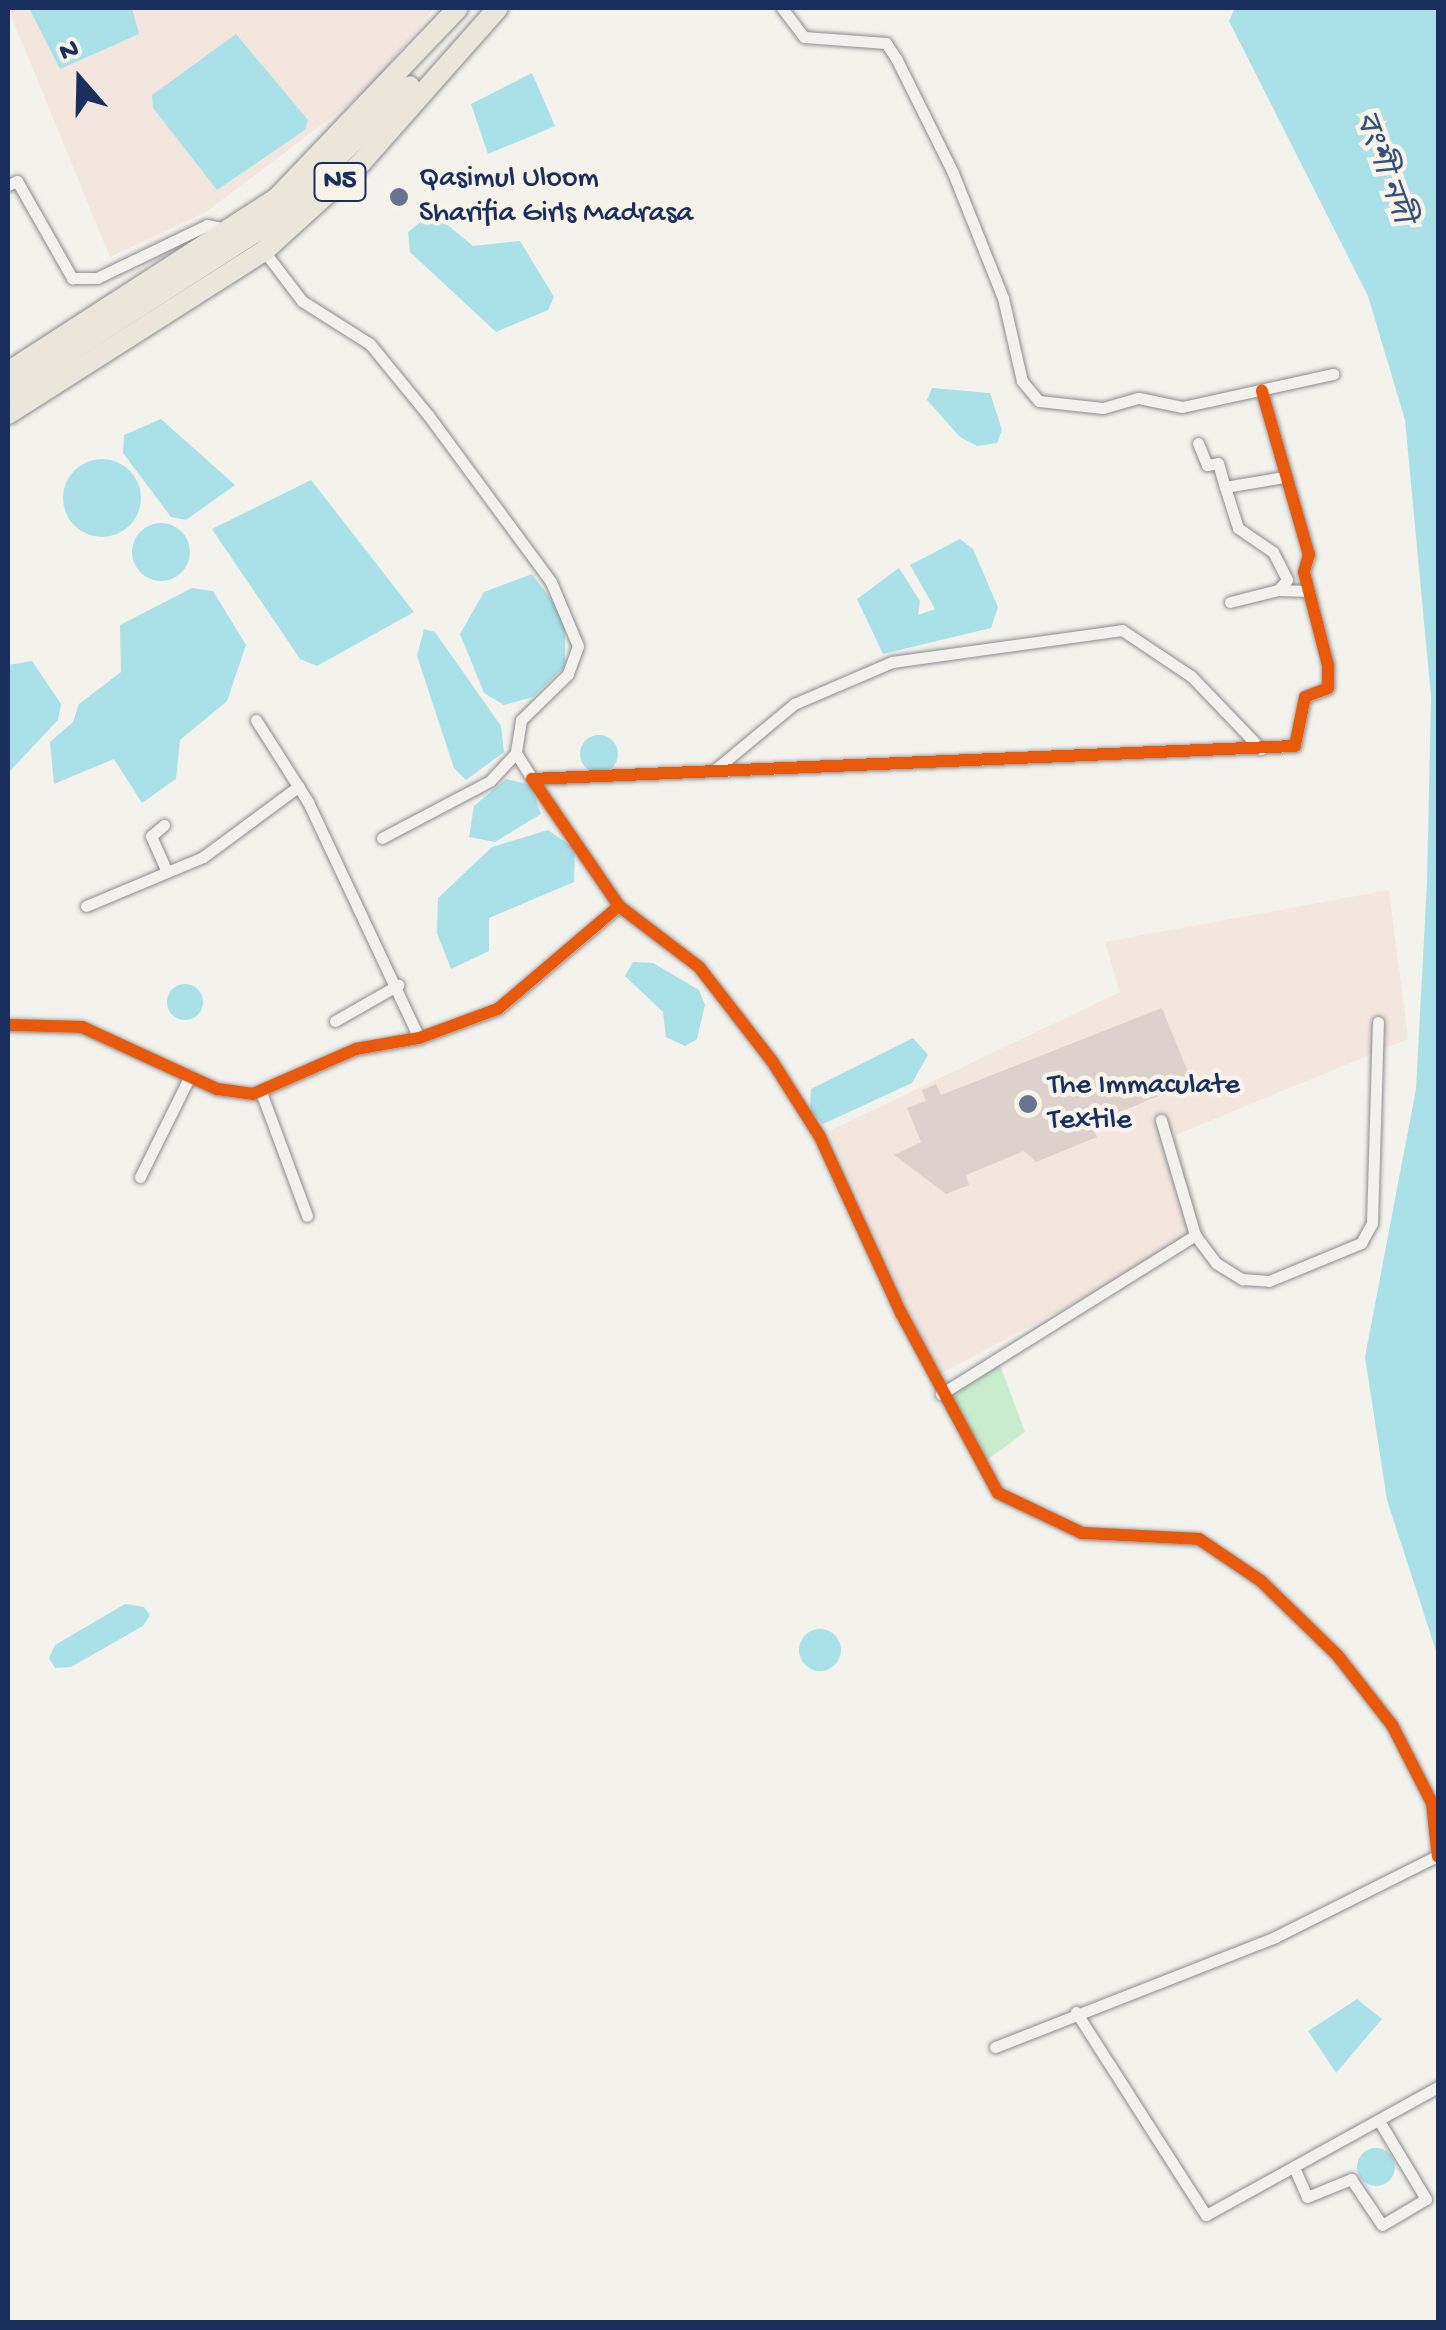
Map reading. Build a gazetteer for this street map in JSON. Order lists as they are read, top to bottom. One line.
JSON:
{"streets":{"highway":["N5"]},"water":["বংশী নদী"],"places":["Qasimul Uloom Sharifia Girls Madrasa","The Immaculate Textile"],"north":"top"}
